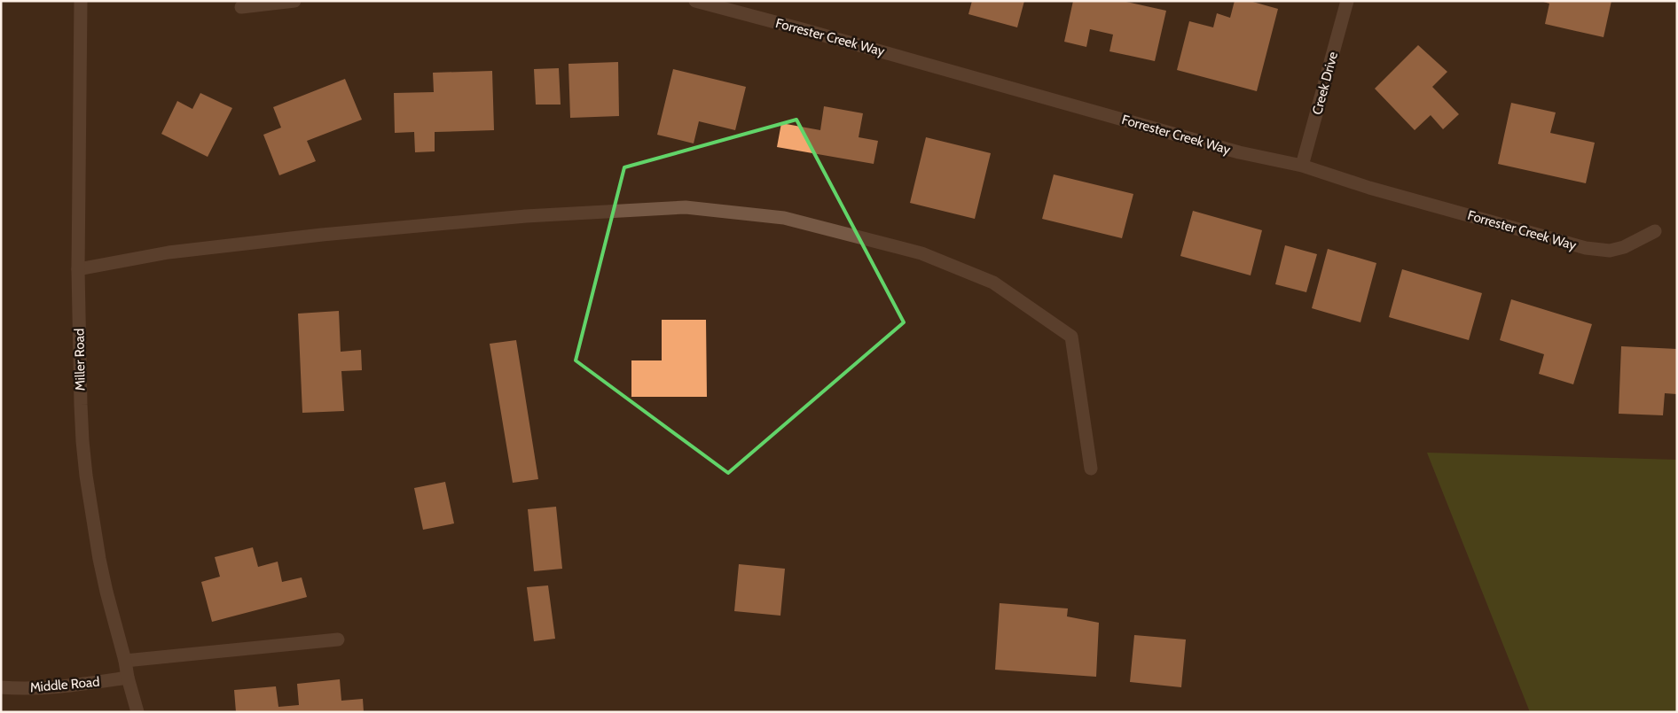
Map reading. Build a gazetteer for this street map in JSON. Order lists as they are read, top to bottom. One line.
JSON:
{"streets":{"street":["Forrester Creek Way","Creek Drive","Miller Road","Middle Road"]},"crossings":[["Forrester Creek Way","Creek Drive"],["Miller Road","Middle Road"]]}
